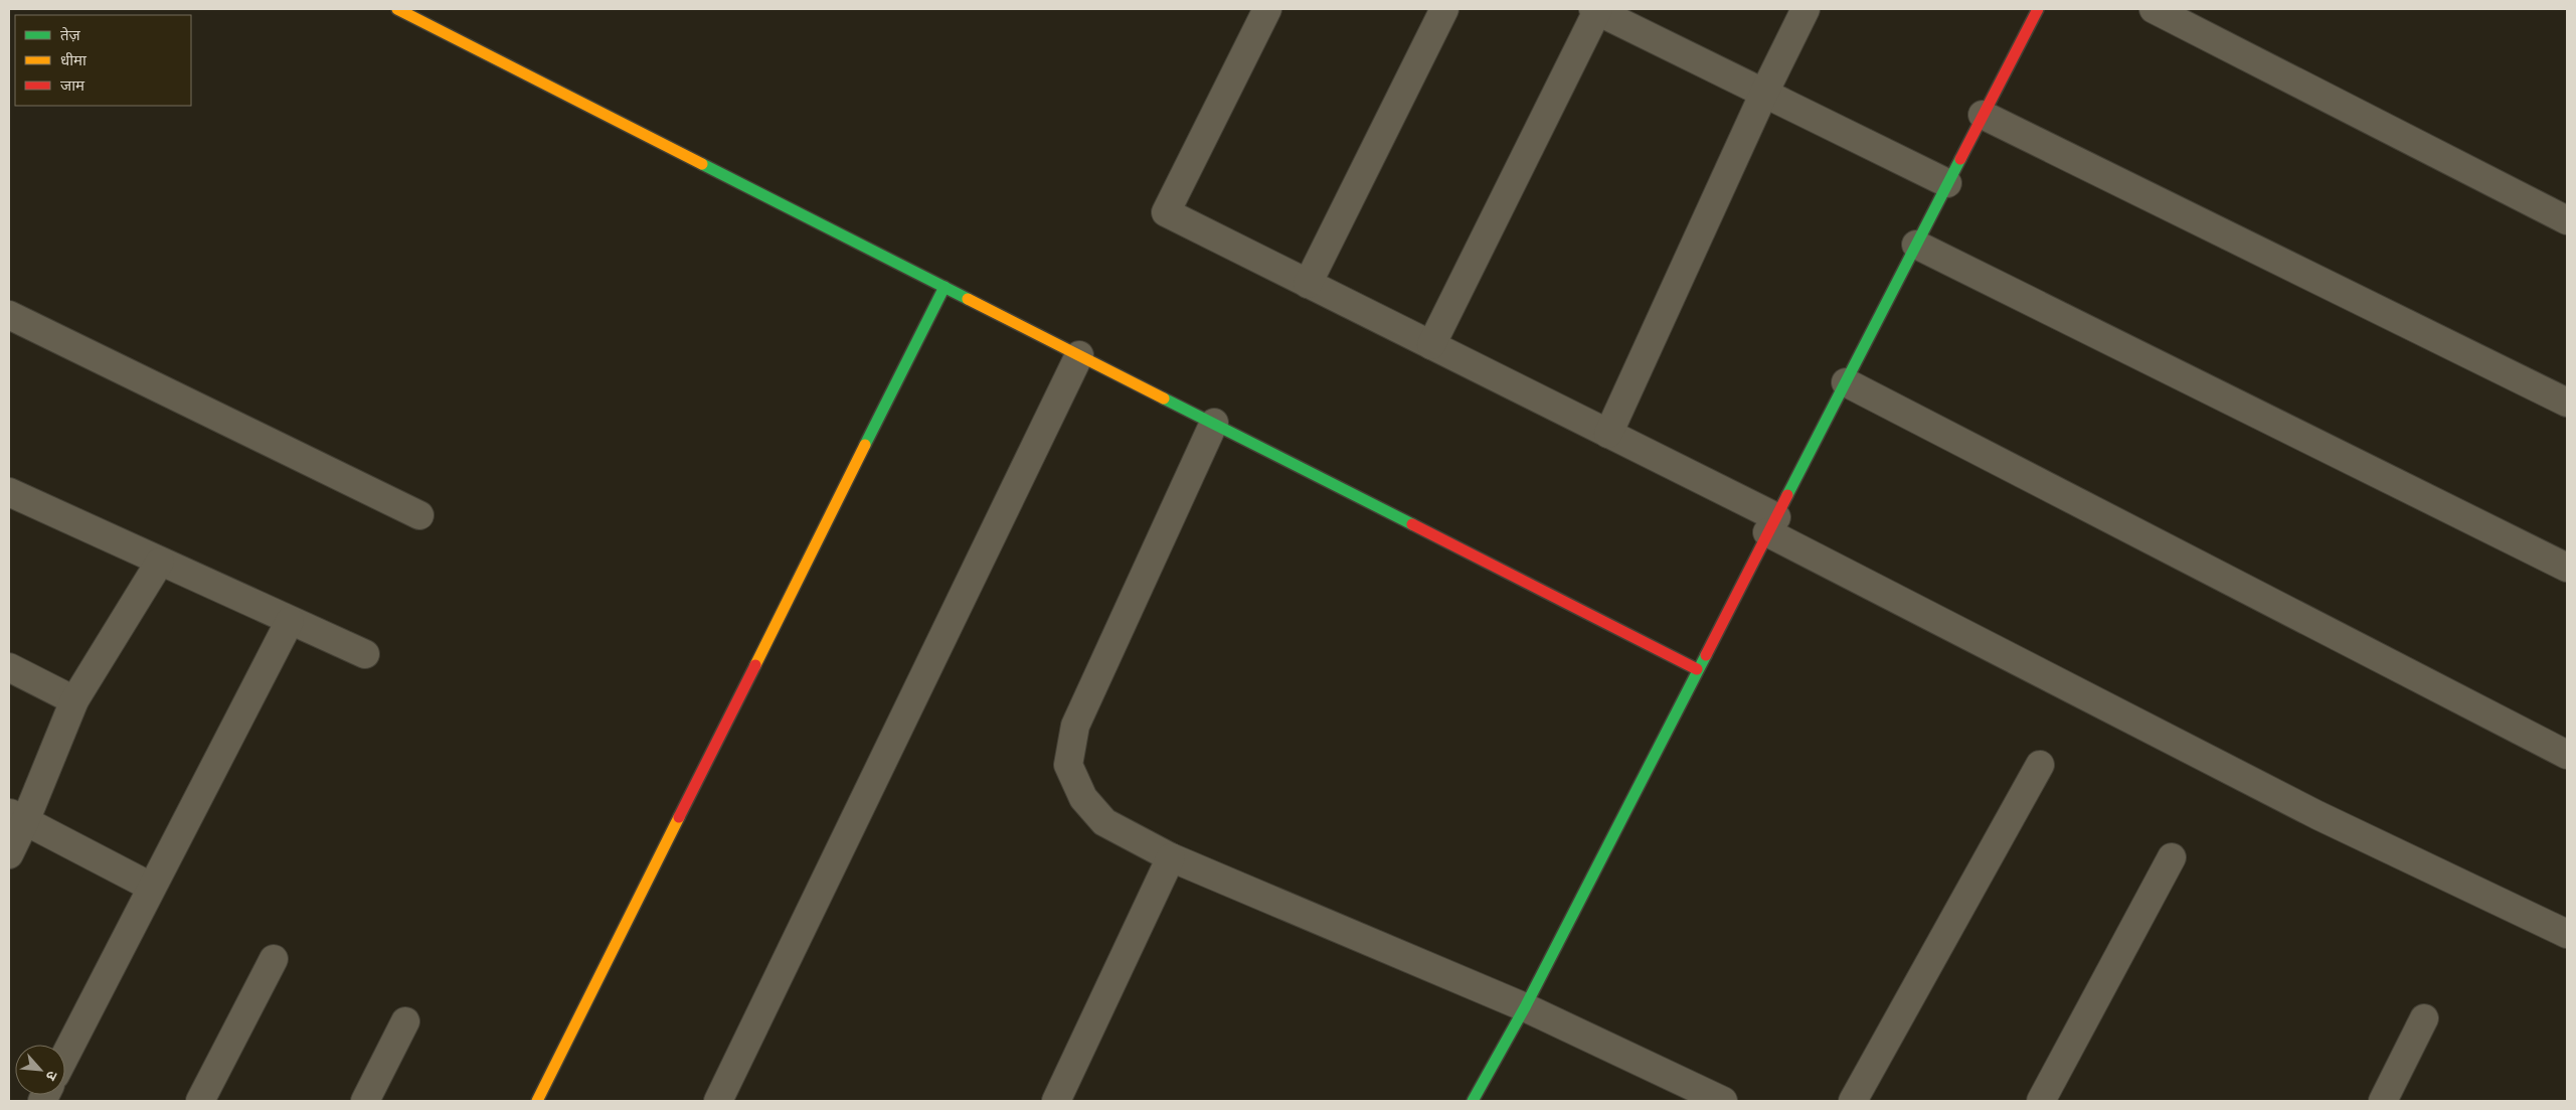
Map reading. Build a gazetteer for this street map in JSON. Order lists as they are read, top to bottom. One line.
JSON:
{"legend":["तेज़","धीमा","जाम"],"north":"bottom right"}
